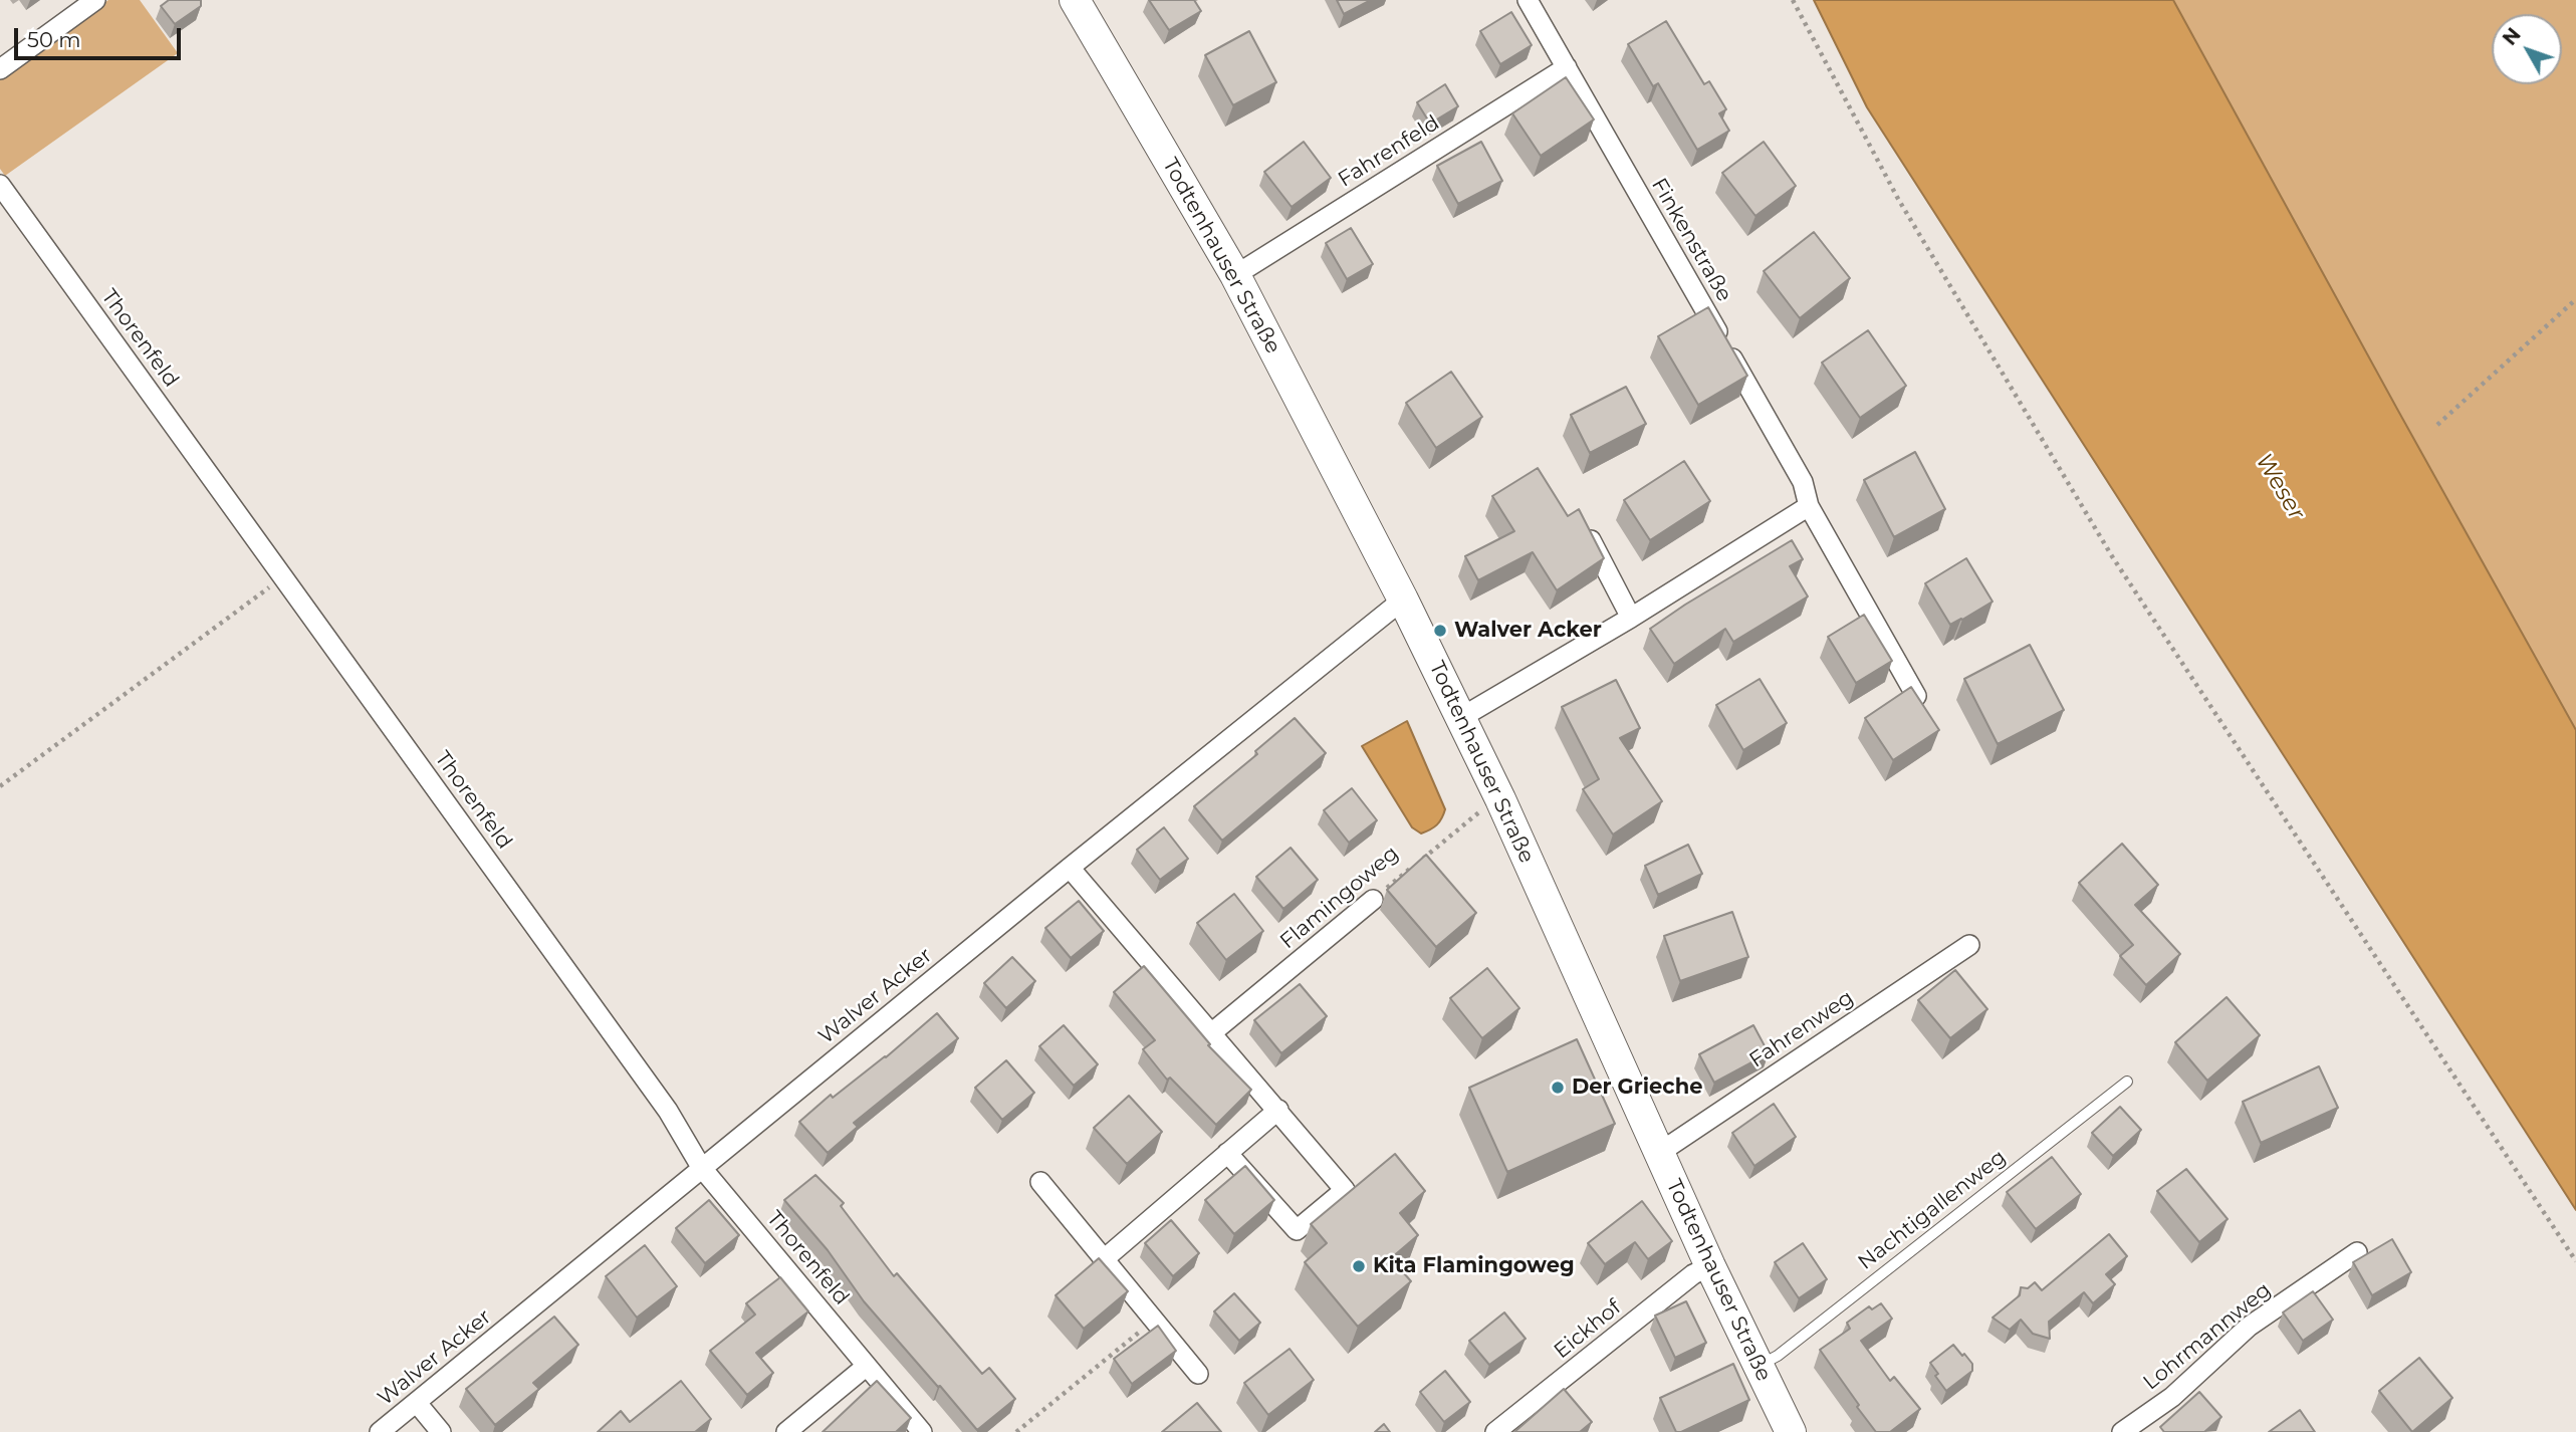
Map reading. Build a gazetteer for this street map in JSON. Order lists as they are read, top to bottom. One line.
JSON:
{"streets":{"main road":["Todtenhauser Straße"],"street":["Fahrenfeld","Finkenstraße","Thorenfeld","Flamingoweg","Walver Acker","Fahrenweg","Eickhof","Lohrmannweg"],"lane":["Nachtigallenweg"]},"crossings":[["Fahrenfeld","Finkenstraße"],["Fahrenfeld","Todtenhauser Straße"],["Todtenhauser Straße","Flamingoweg"],["Todtenhauser Straße","Walver Acker"],["Todtenhauser Straße","Fahrenweg"],["Todtenhauser Straße","Nachtigallenweg"],["Todtenhauser Straße","Eickhof"],["Thorenfeld","Walver Acker"]],"water":["Weser"],"places":["Walver Acker","Der Grieche","Kita Flamingoweg"],"scale_bar":"50 m","north":"top left"}
